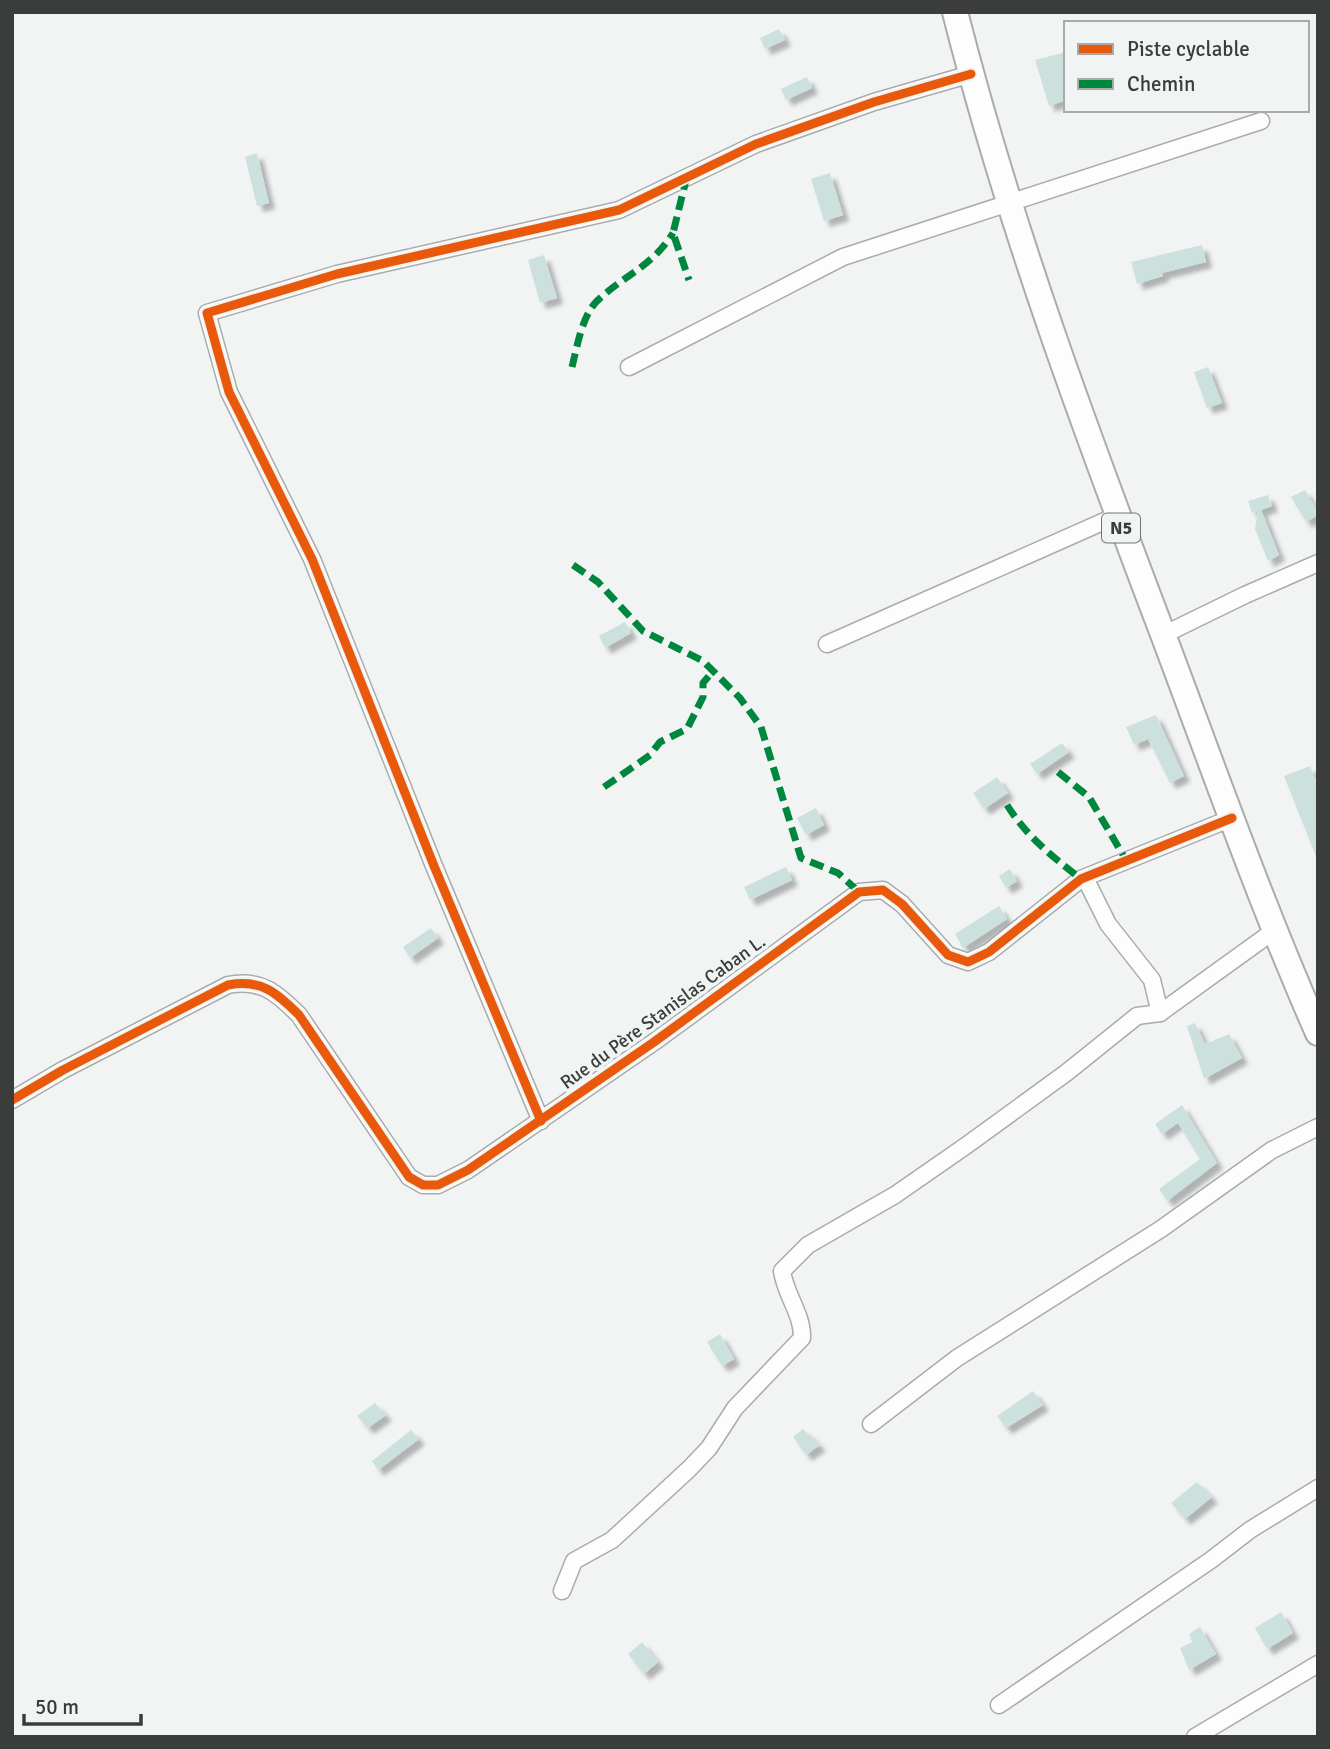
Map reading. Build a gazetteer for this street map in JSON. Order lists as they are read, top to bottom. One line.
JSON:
{"streets":{"main road":["N5"],"street":["Rue du Père Stanislas Caban L."]},"crossings":[["N5","Rue du Père Stanislas Caban L."]],"legend":["Piste cyclable","Chemin"],"scale_bar":"50 m"}
